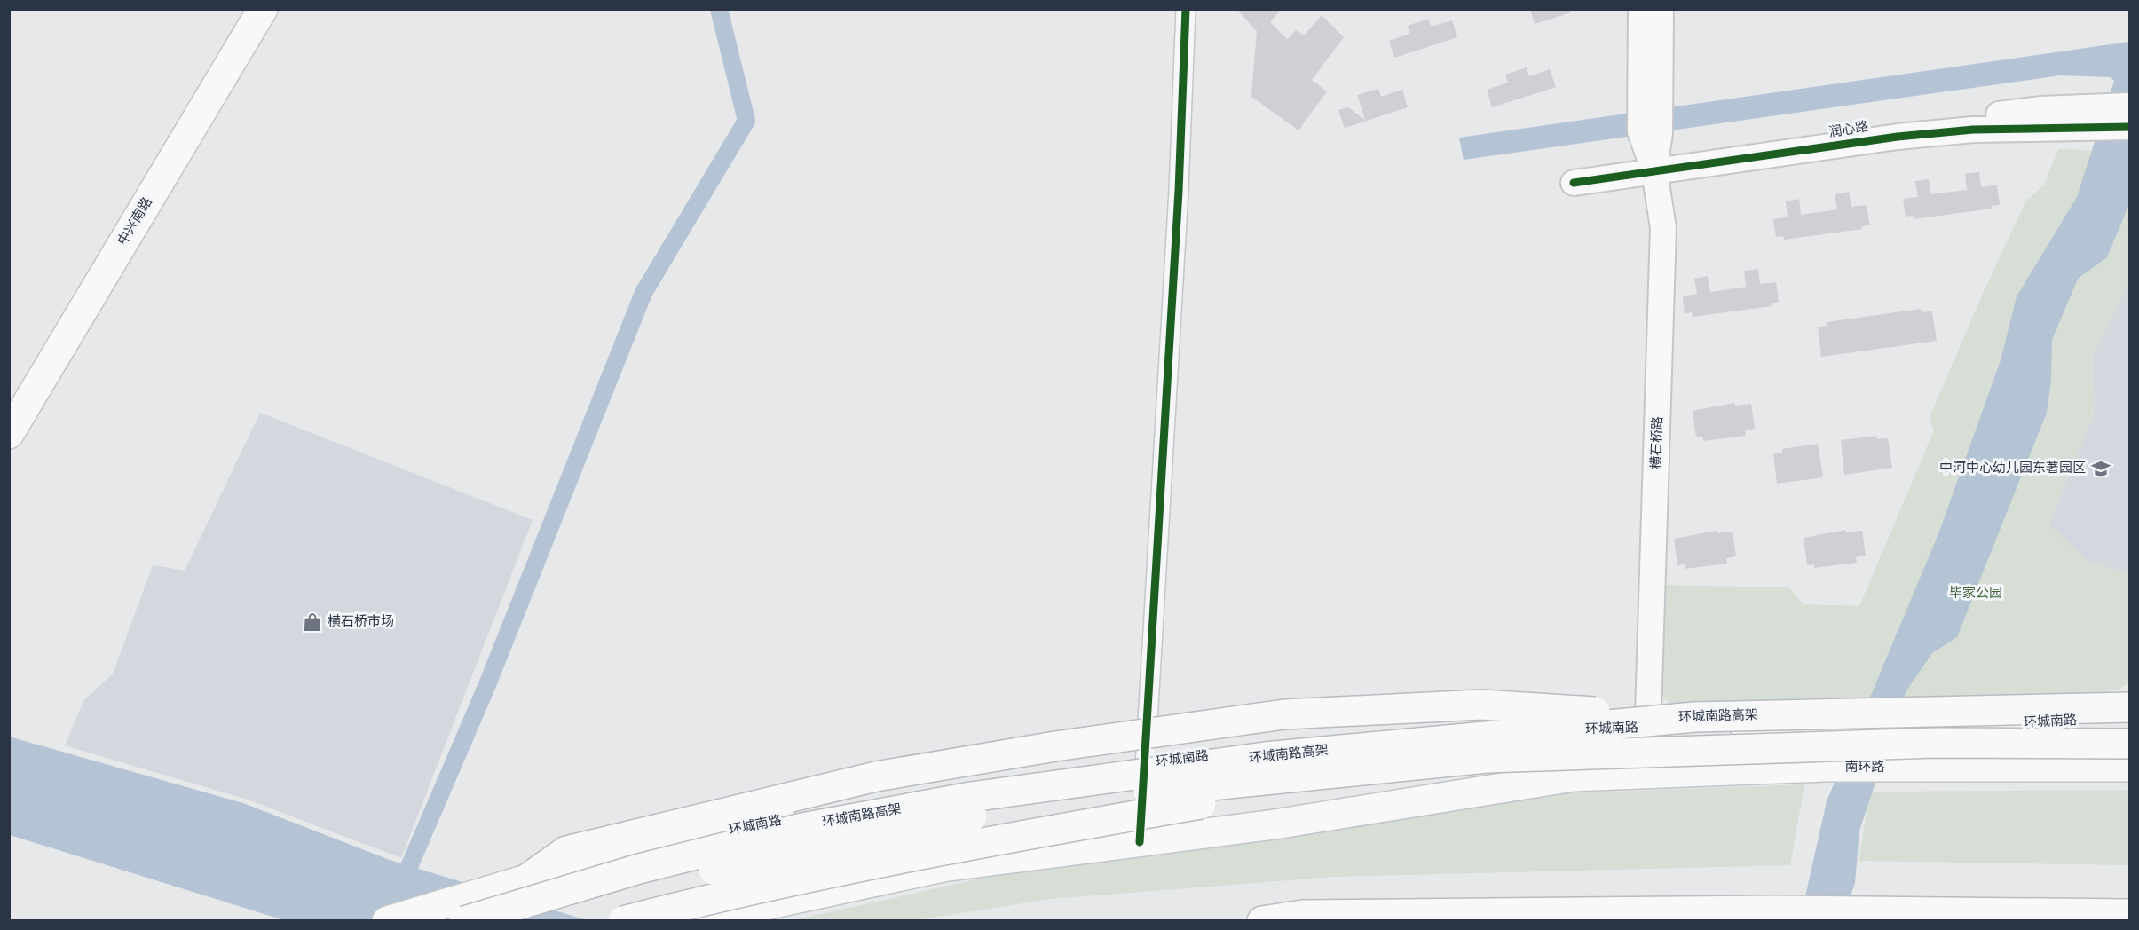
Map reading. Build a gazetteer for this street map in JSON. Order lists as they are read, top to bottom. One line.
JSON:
{"streets":{"main road":["润心路","中兴南路","横石桥路","环城南路高架","环城南路","南环路"]},"crossings":[["润心路","横石桥路"]],"parks":["毕家公园"],"places":{"school or university":["中河中心幼儿园东著园区"],"shop":["横石桥市场"]}}
